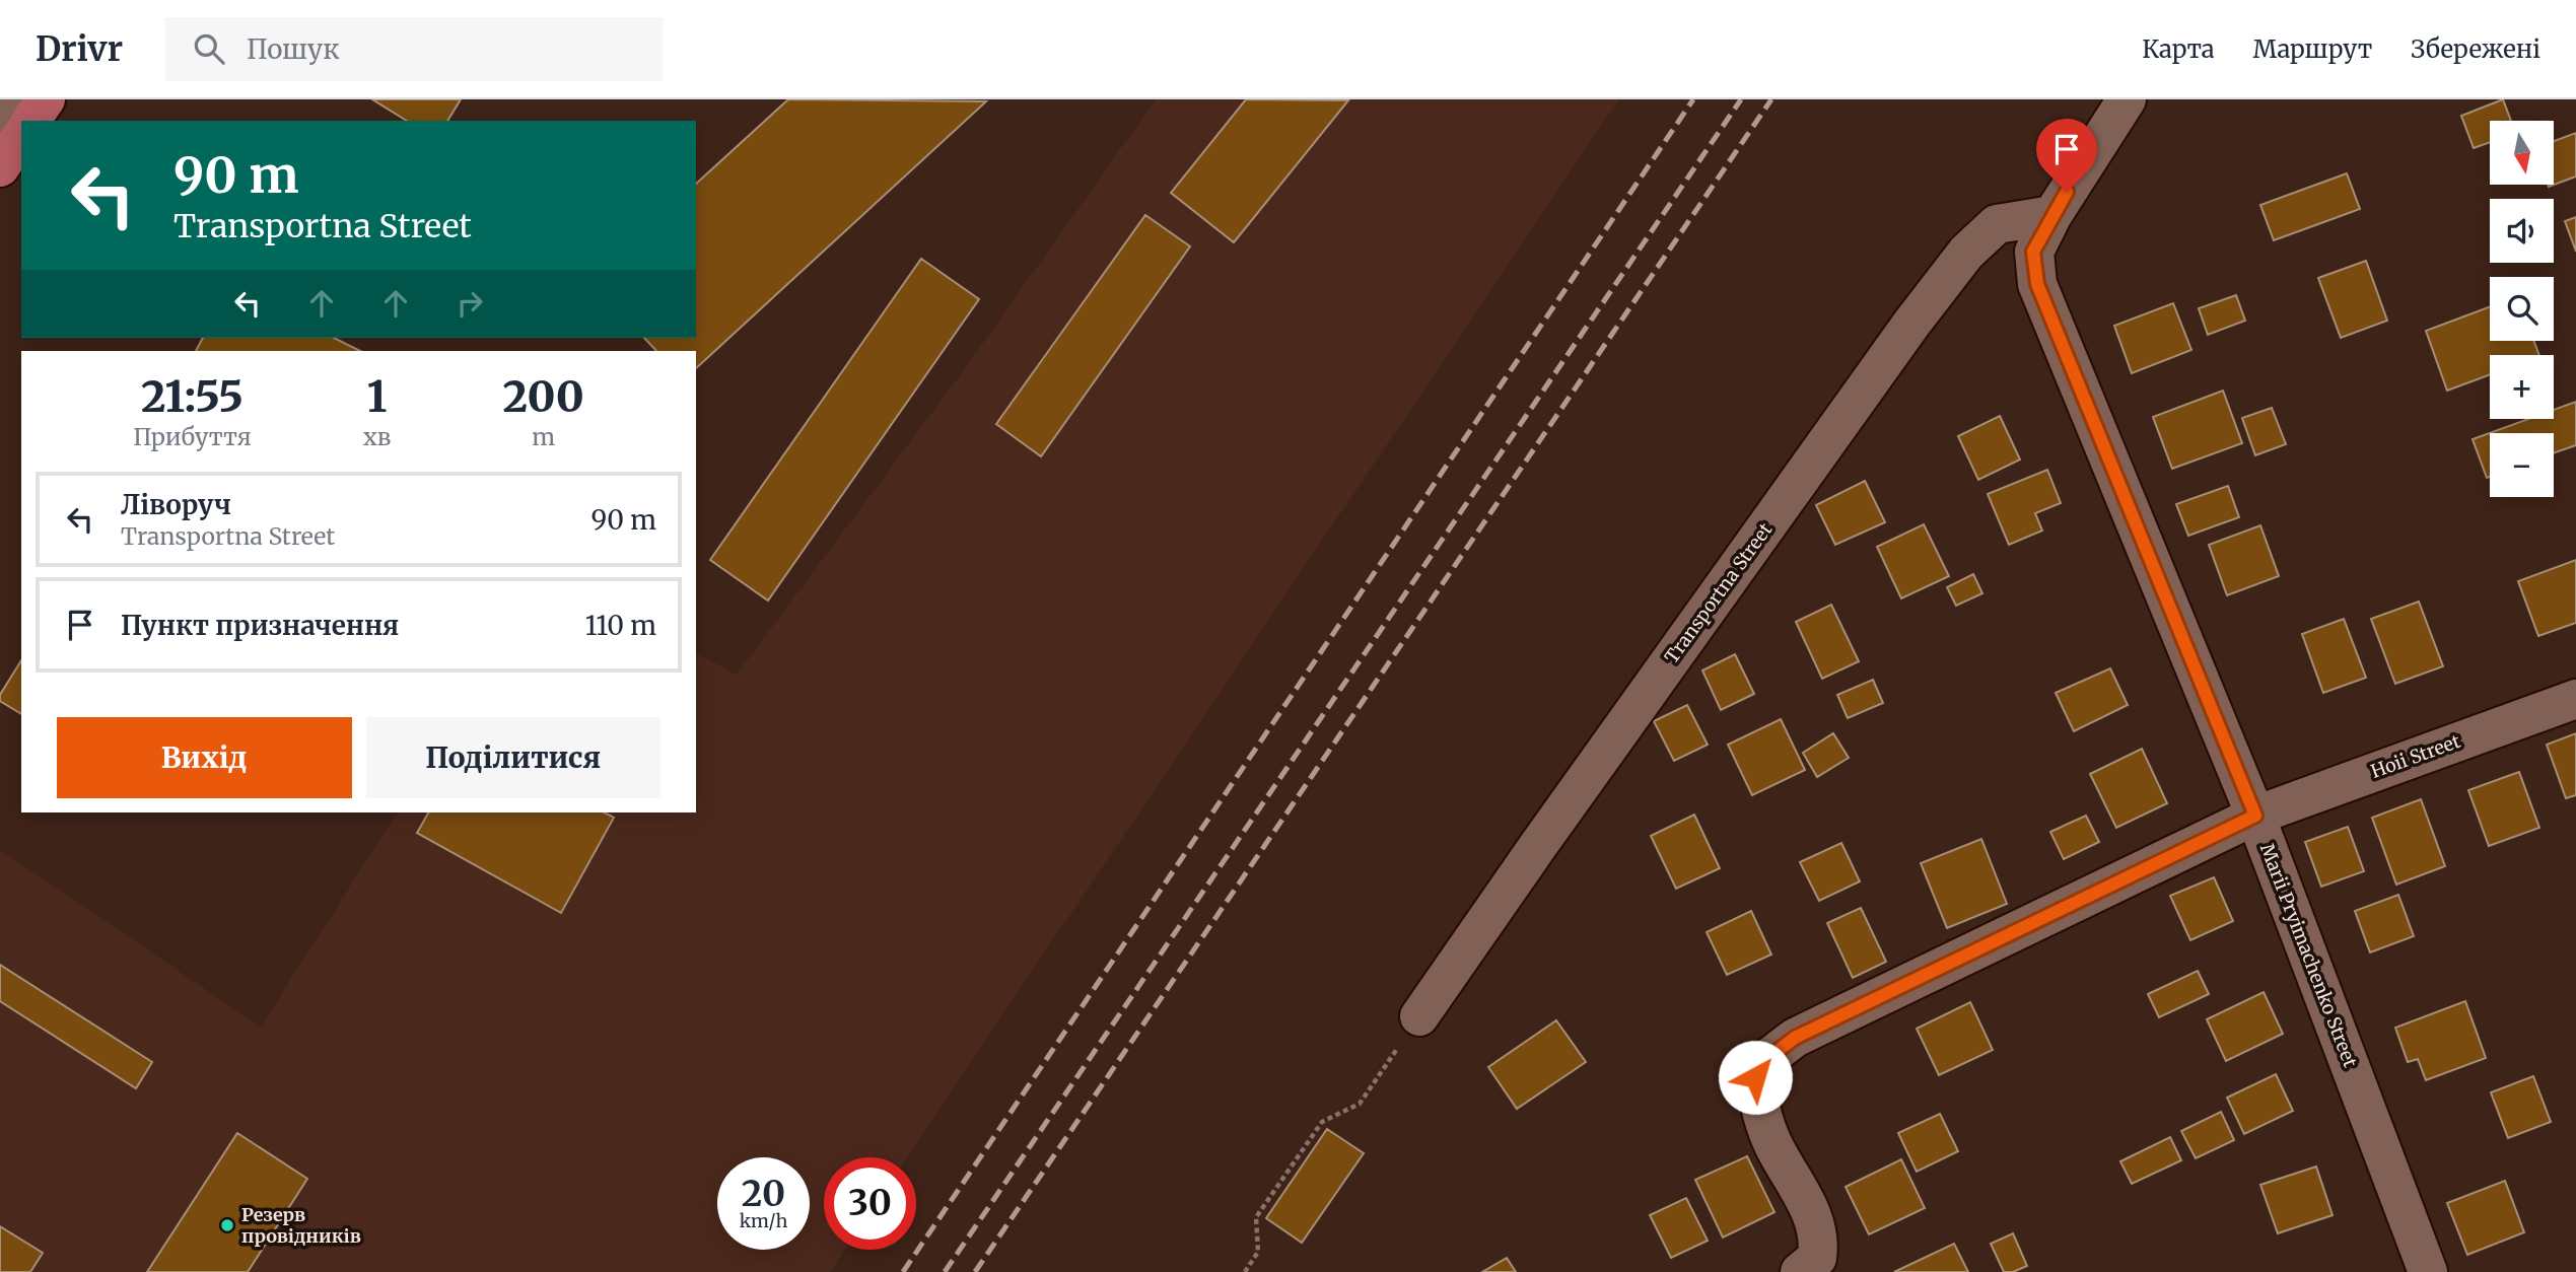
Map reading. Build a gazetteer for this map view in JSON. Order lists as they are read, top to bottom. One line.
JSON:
{"streets":{"street":["Transportna Street","Hoii Street","Marii Pryimachenko Street"]},"crossings":[["Hoii Street","Marii Pryimachenko Street"]],"places":["Резерв провідників"],"north":"bottom","page":{"header":"Drivr","search":"Пошук","nav":["Карта","Маршрут","Збережені"],"map_buttons":["+","−"],"turn":["90 m","Transportna Street"],"eta":["21:55","Прибуття","1","хв","200","m"],"list":[{"name":"Ліворуч","note":"Transportna Street","value":"90 m"},{"name":"Пункт призначення","value":"110 m"}],"buttons":["Вихід","Поділитися"],"speed":"20 km/h","limit":"30"}}
